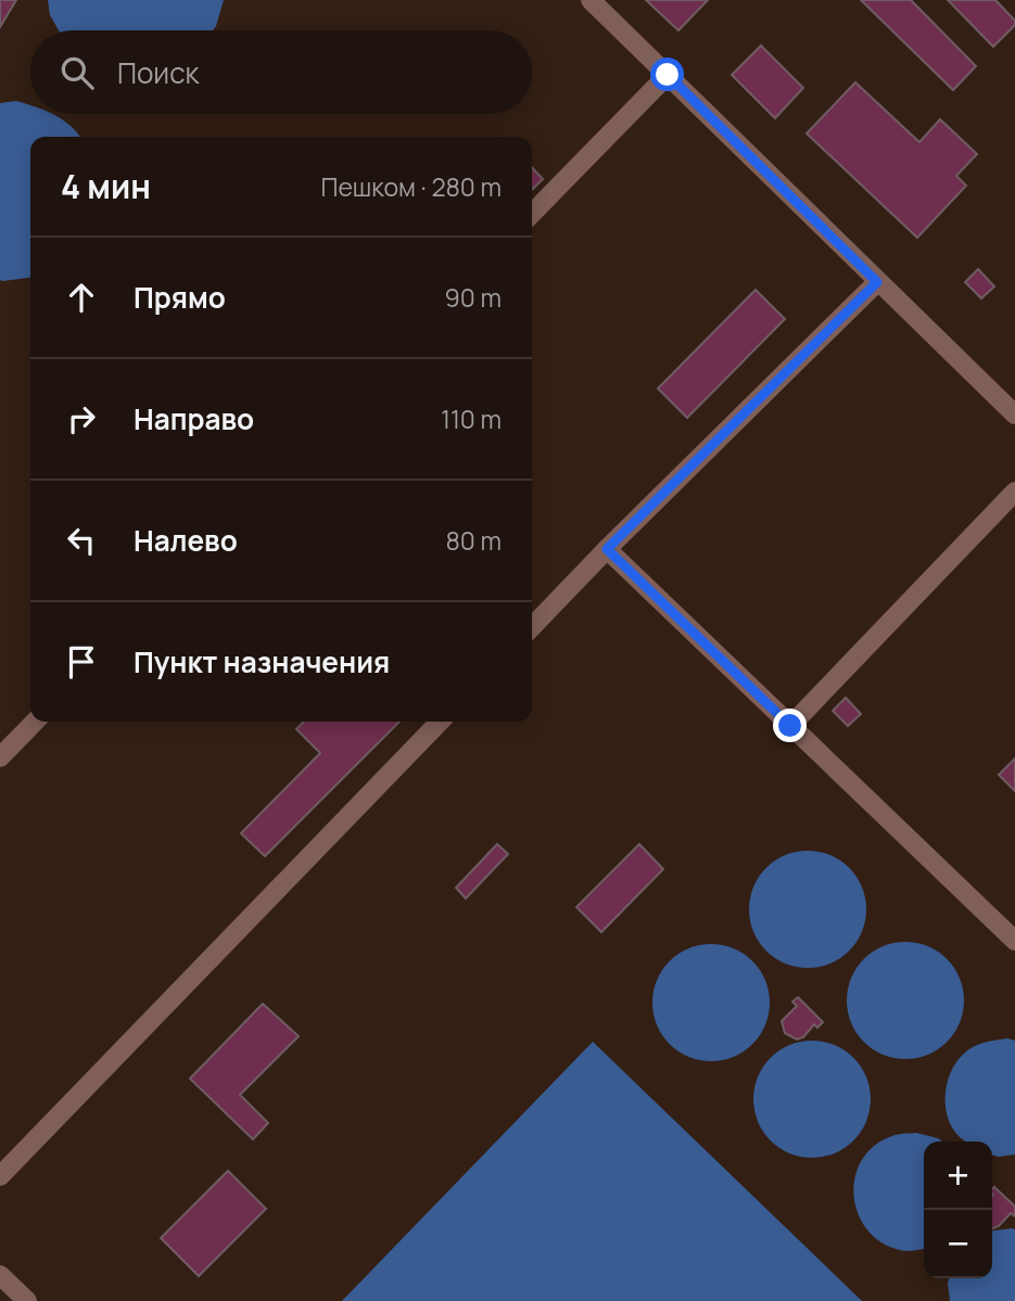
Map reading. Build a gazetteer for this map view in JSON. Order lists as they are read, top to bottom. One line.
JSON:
{"page":{"search":"Поиск","heading":["4 мин","Пешком · 280 m"],"list":[["Прямо","90 m"],["Направо","110 m"],["Налево","80 m"],"Пункт назначения"],"map_buttons":["+","−"]}}
